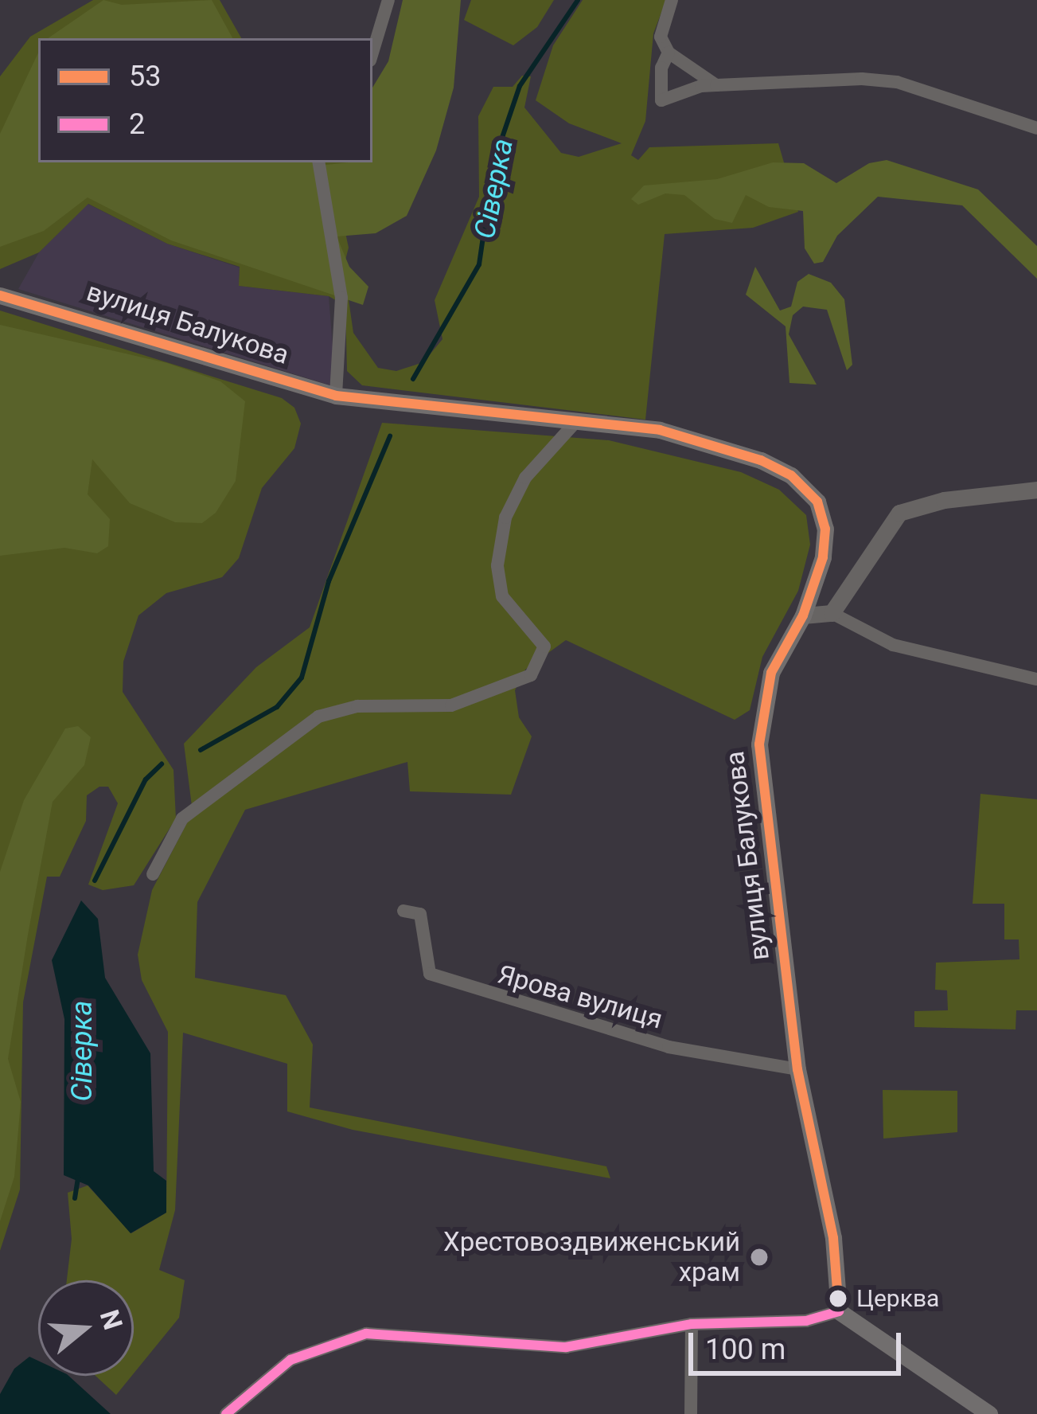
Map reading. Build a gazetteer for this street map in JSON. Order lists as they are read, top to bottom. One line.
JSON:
{"streets":{"main road":["вулиця Балукова"],"street":["Ярова вулиця"]},"crossings":[["вулиця Балукова","Ярова вулиця"]],"water":["Сіверка"],"places":["Хрестовоздвиженський храм","Церква"],"lines":["transit line 53","transit line 2"],"legend":["53","2"],"scale_bar":"100 m","north":"right"}
